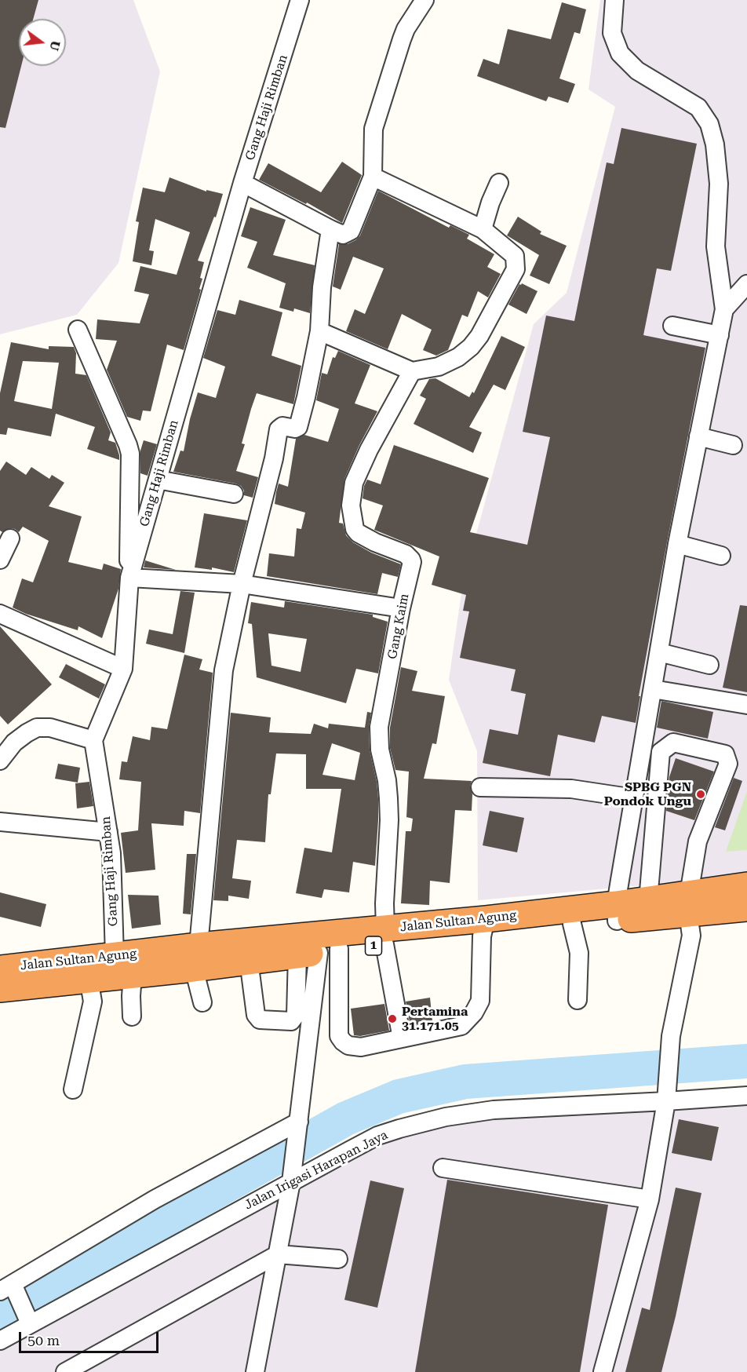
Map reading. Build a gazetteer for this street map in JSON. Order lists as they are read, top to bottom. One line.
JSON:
{"streets":{"highway":["Jalan Sultan Agung","1"],"street":["Gang Haji Rimban","Gang Kaim","Jalan Irigasi Harapan Jaya"]},"crossings":[["Gang Haji Rimban","Jalan Sultan Agung"],["Gang Kaim","Jalan Sultan Agung"]],"places":["SPBG PGN Pondok Ungu","Pertamina 31.171.05"],"scale_bar":"50 m","north":"right"}
